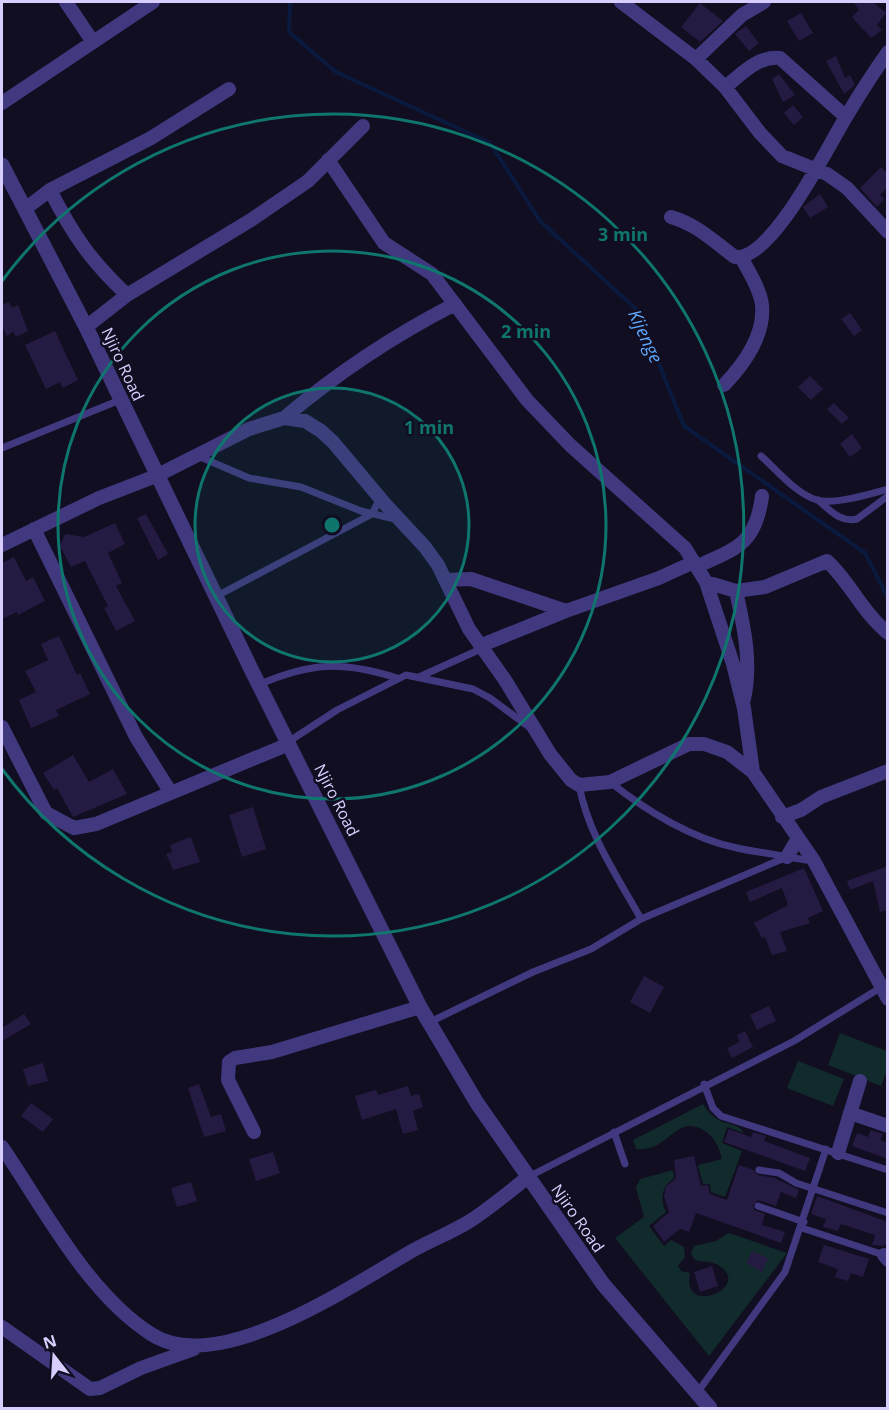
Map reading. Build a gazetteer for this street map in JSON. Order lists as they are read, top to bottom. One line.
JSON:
{"streets":{"street":["Njiro Road"]},"water":["Kijenge"],"north":"top","rings":["3 min","2 min","1 min"]}
